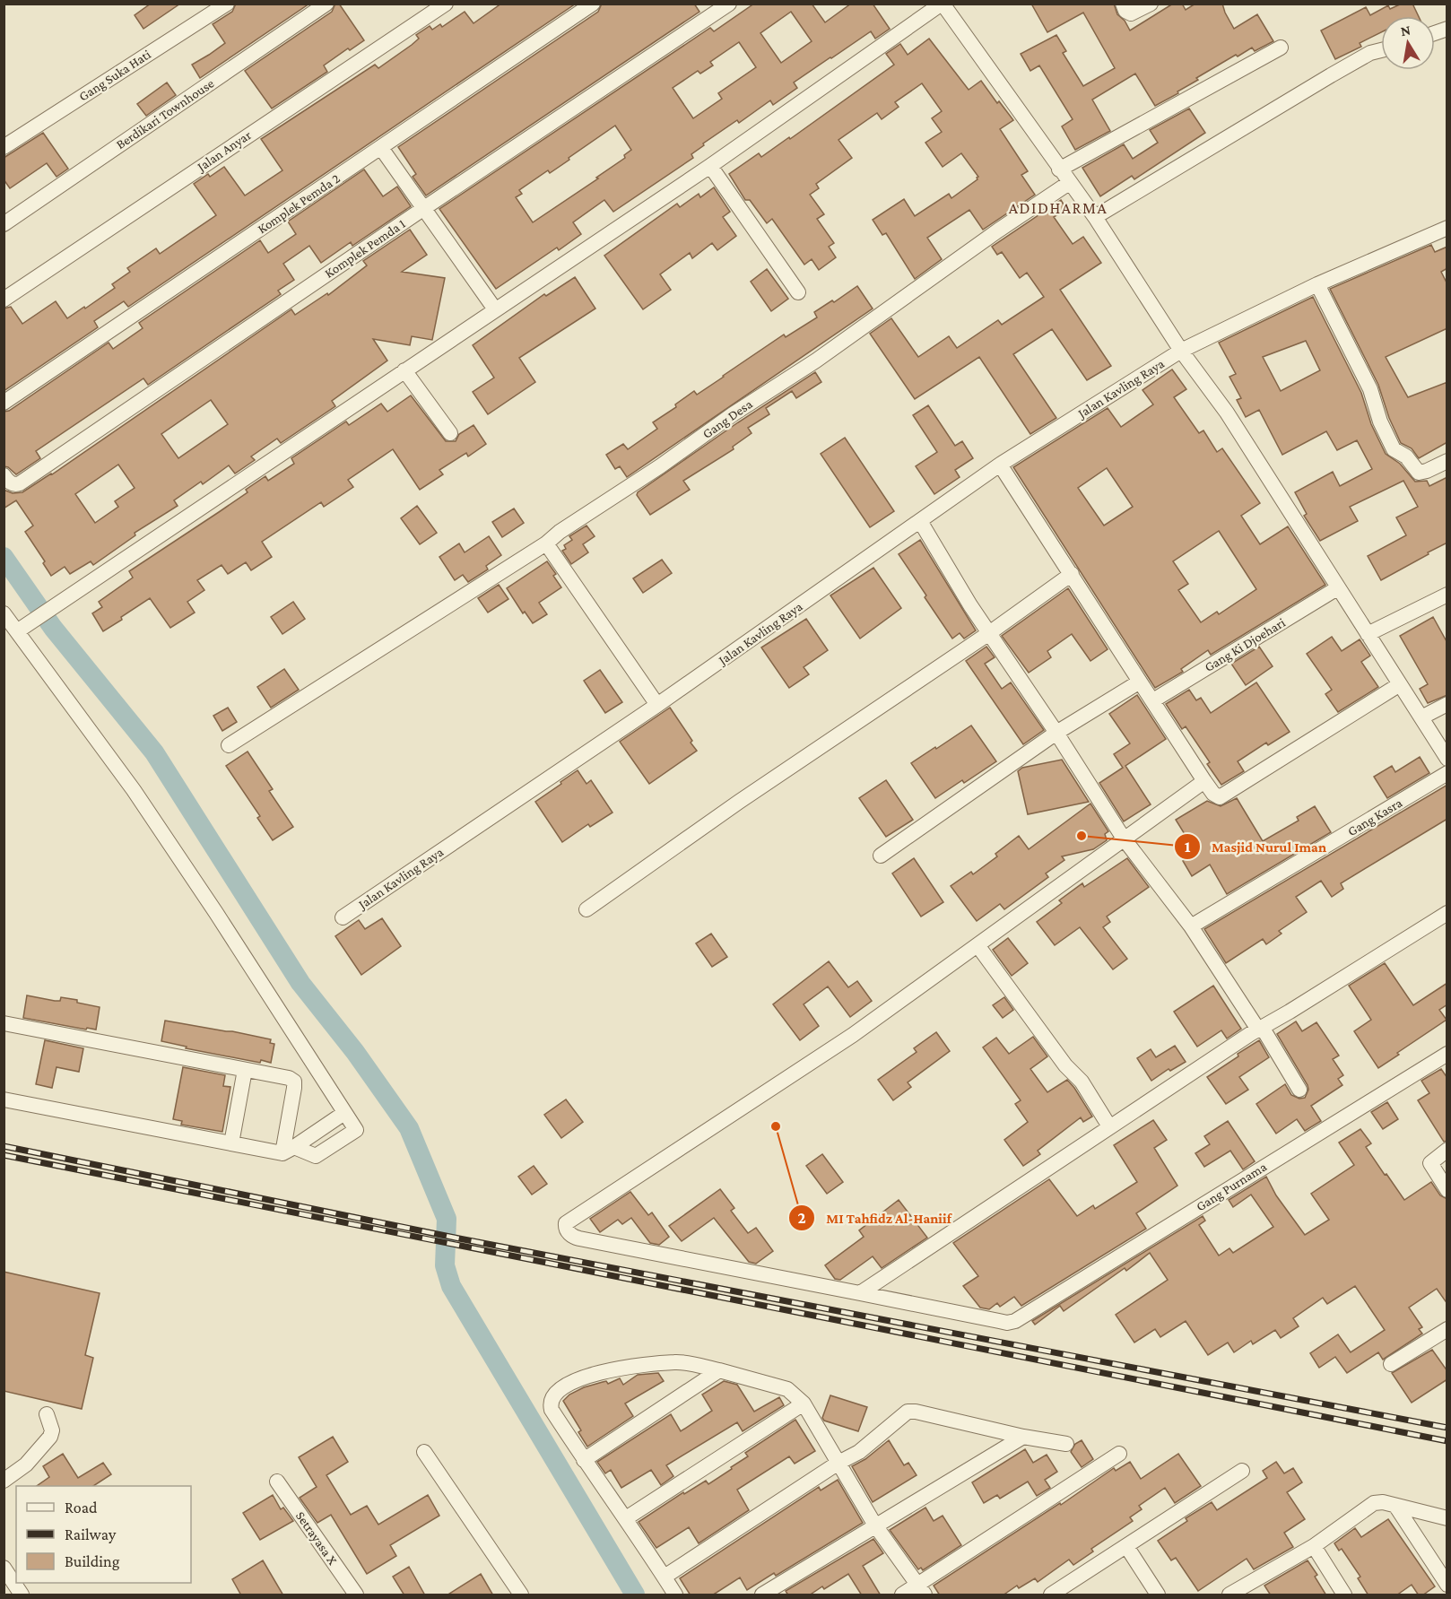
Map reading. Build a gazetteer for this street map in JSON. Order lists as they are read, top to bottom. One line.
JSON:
{"streets":{"street":["Gang Suka Hati","Berdikari Townhouse","Jalan Anyar","Komplek Pemda 2","Komplek Pemda 1","Jalan Kavling Raya","Gang Desa","Gang Ki Djoehari","Gang Kasra","Gang Purnama","Setrayasa X"]},"districts":["ADIDHARMA"],"places":["Masjid Nurul Iman","MI Tahfidz Al-Haniif"],"legend":["Road","Railway","Building"],"north":"top"}
